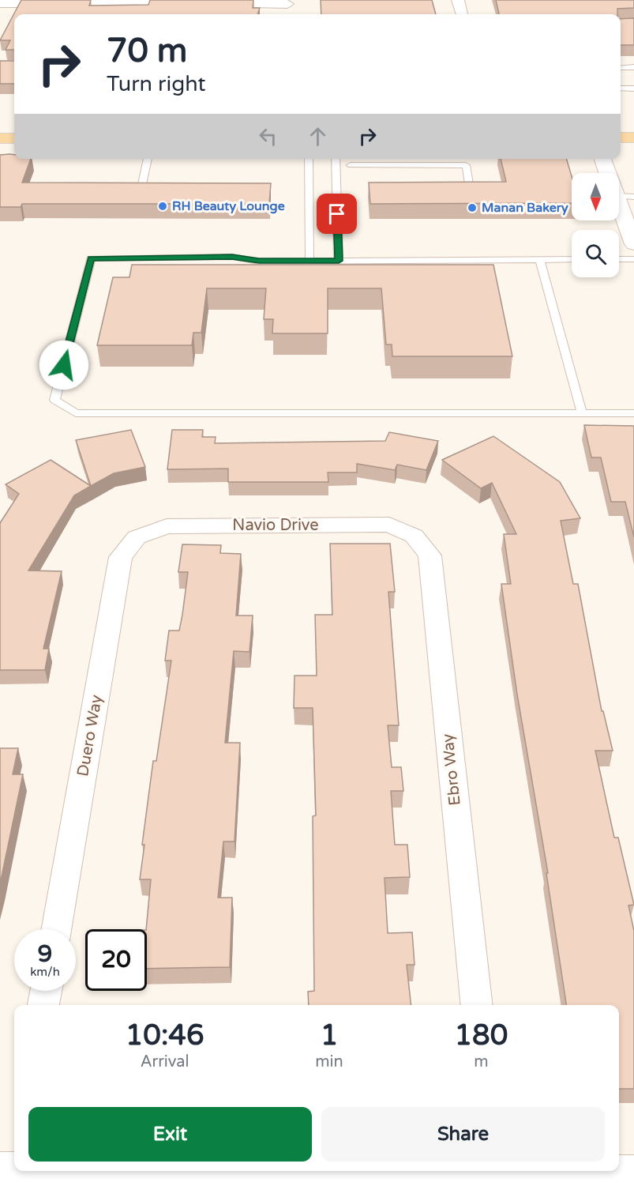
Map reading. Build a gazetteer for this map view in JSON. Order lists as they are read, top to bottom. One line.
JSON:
{"streets":{"street":["Navio Drive","Duero Way","Ebro Way"]},"crossings":[["Navio Drive","Duero Way"],["Navio Drive","Ebro Way"]],"places":["RH Beauty Lounge","Manan Bakery"],"north":"bottom","page":{"turn":["70 m","Turn right"],"speed":"9 km/h","limit":"20","eta":["10:46","Arrival","1","min","180","m"],"buttons":["Exit","Share"]}}
